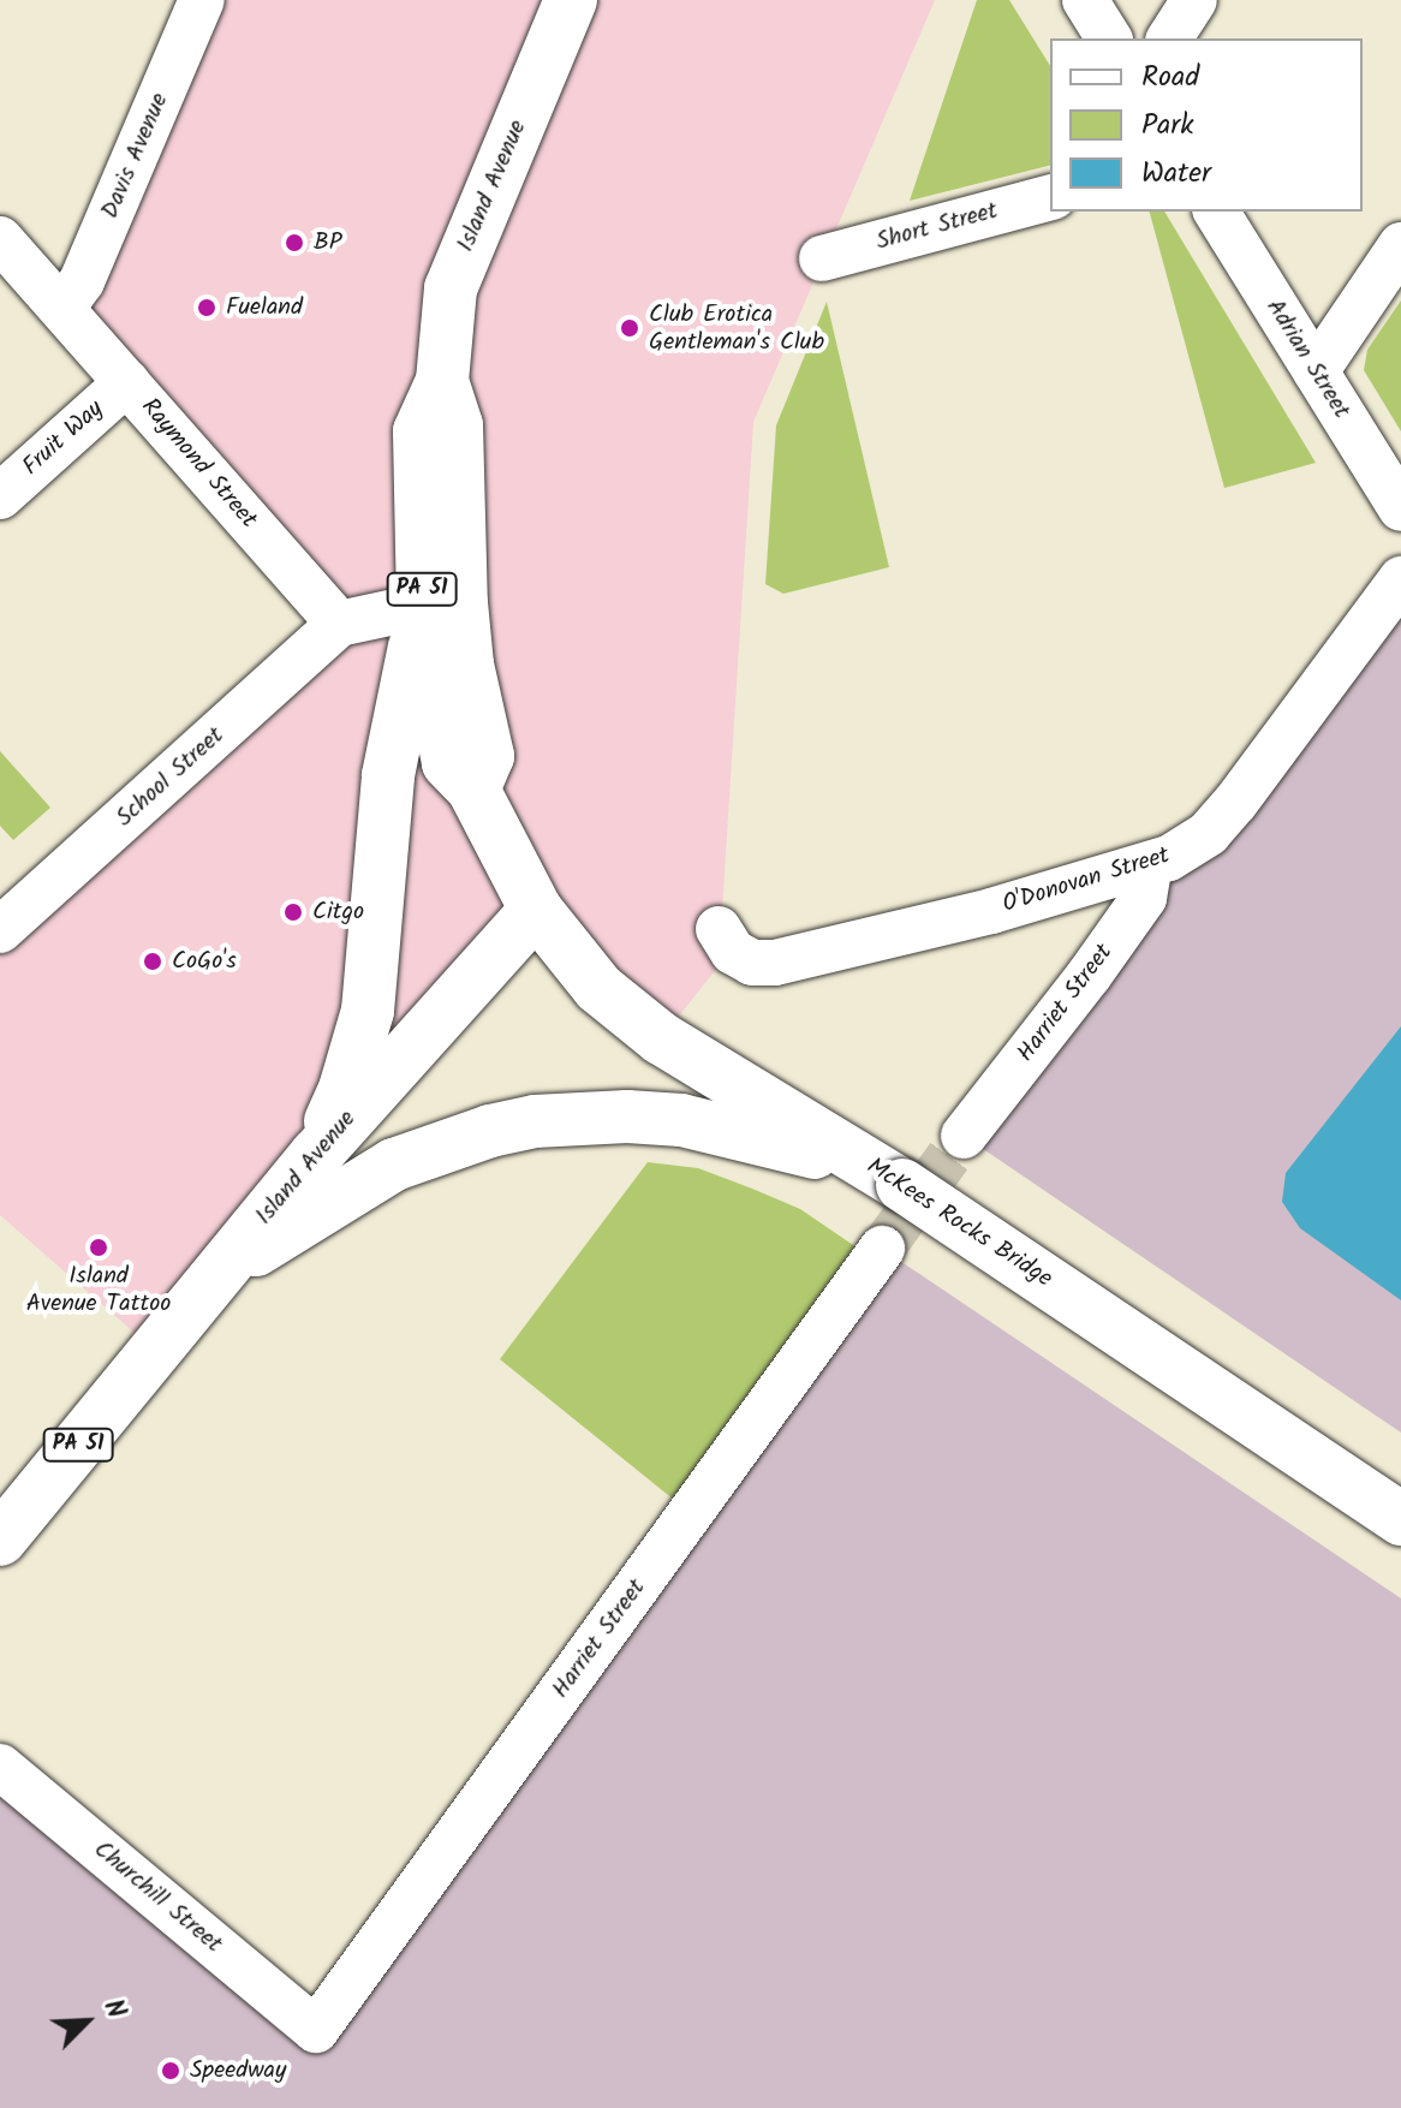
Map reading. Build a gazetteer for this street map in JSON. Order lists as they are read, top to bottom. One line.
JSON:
{"streets":{"main road":["Island Avenue","PA 51","McKees Rocks Bridge"],"street":["Davis Avenue","Short Street","Adrian Street","Fruit Way","Raymond Street","School Street","O'Donovan Street","Harriet Street","Churchill Street"]},"crossings":[["Davis Avenue","Raymond Street"],["Island Avenue","McKees Rocks Bridge"],["Fruit Way","Raymond Street"],["Raymond Street","School Street"],["O'Donovan Street","Harriet Street"],["Harriet Street","Churchill Street"]],"places":["BP","Fueland","Club Erotica Gentleman's Club","Citgo","CoGo's","Island Avenue Tattoo","Speedway"],"legend":["Road","Park","Water"],"north":"top right"}
